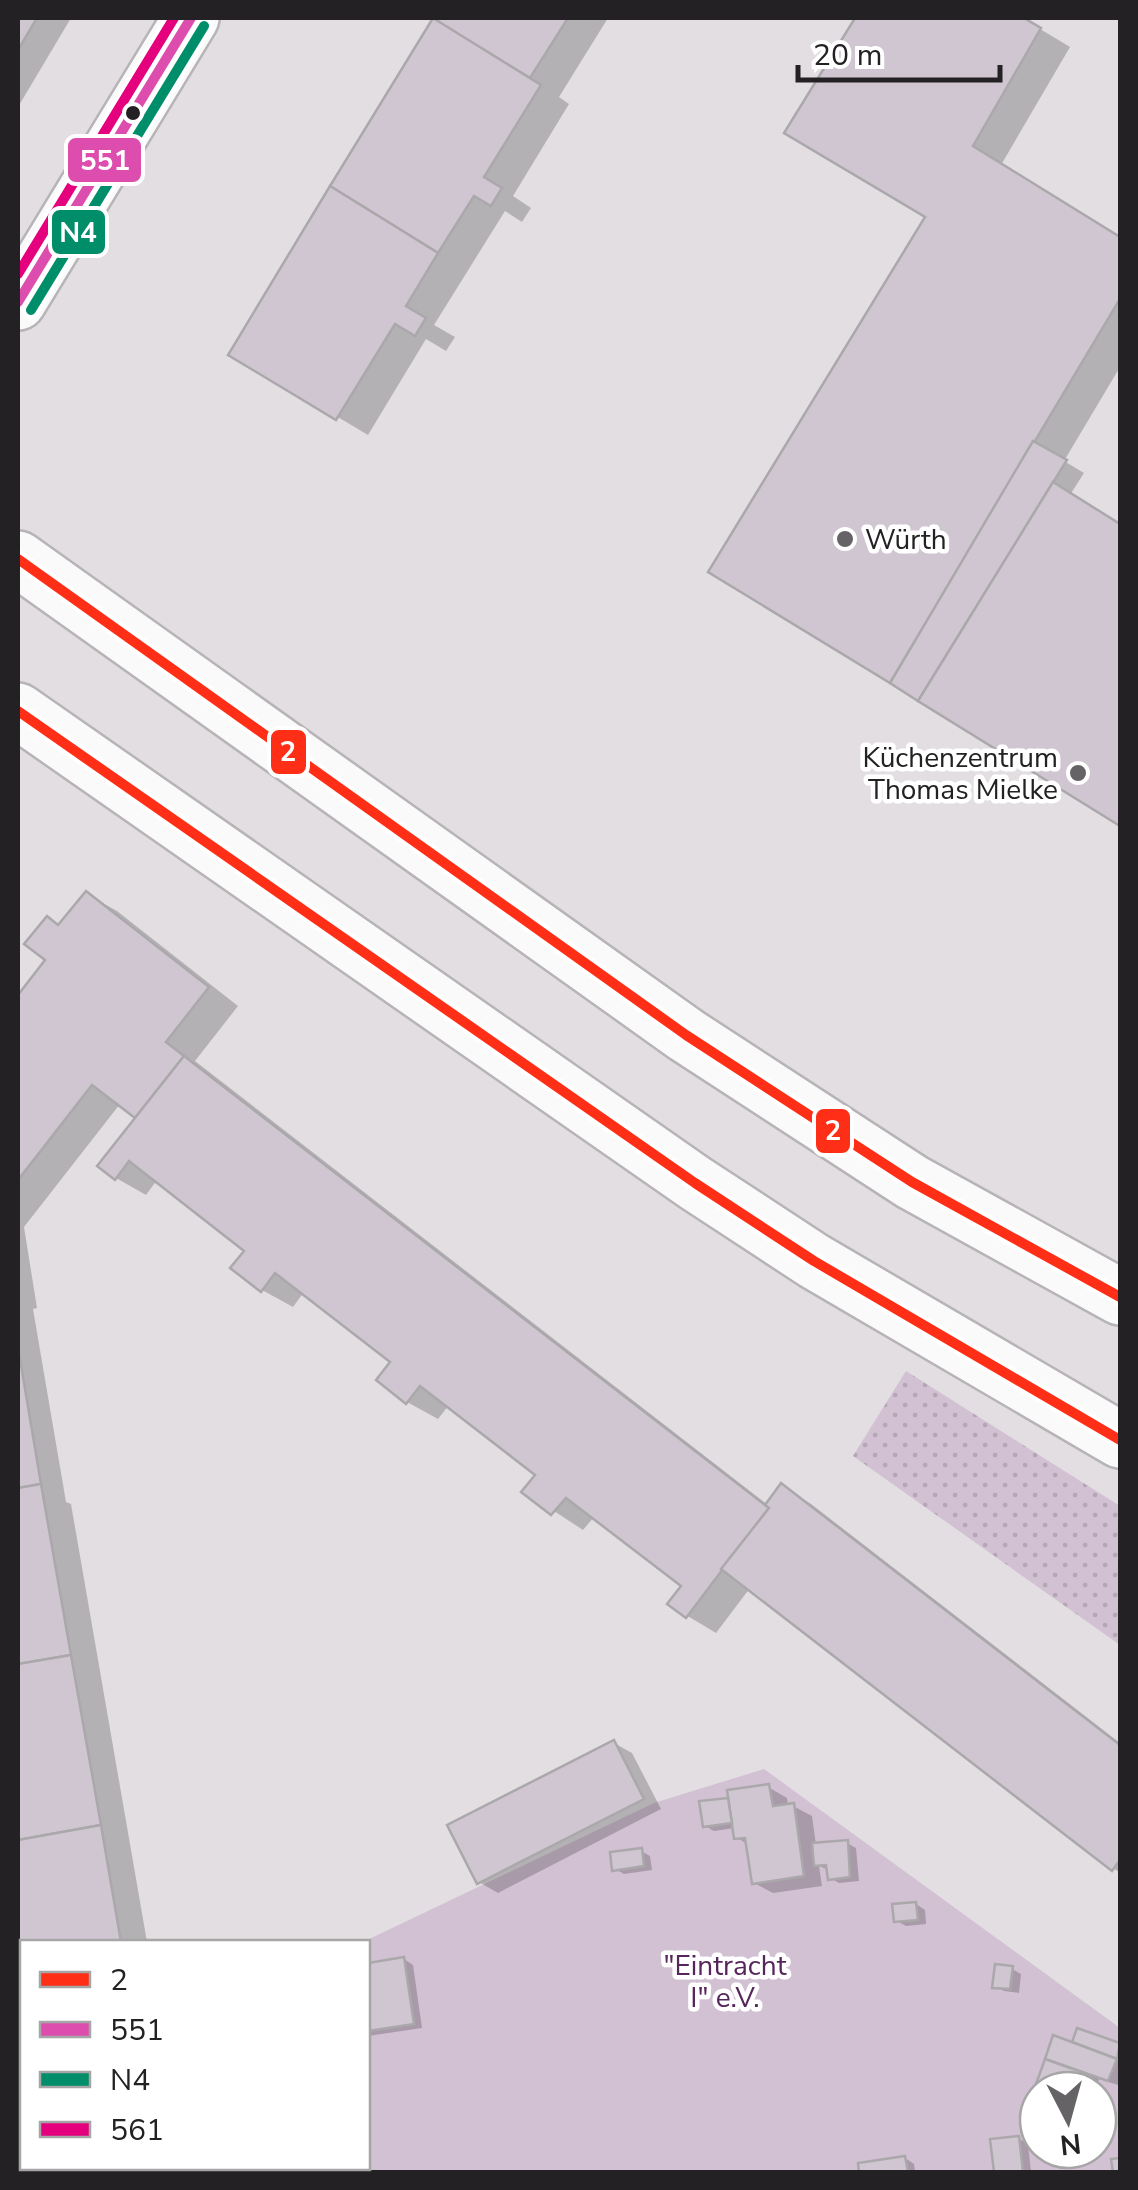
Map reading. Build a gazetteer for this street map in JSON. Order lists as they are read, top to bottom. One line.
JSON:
{"parks":["\"Eintracht I\" e.V."],"places":["Würth","Küchenzentrum Thomas Mielke"],"lines":["transit line 551","transit line 561","transit line N4","transit line 2"],"legend":["2","551","N4","561"],"scale_bar":"20 m","north":"bottom"}
